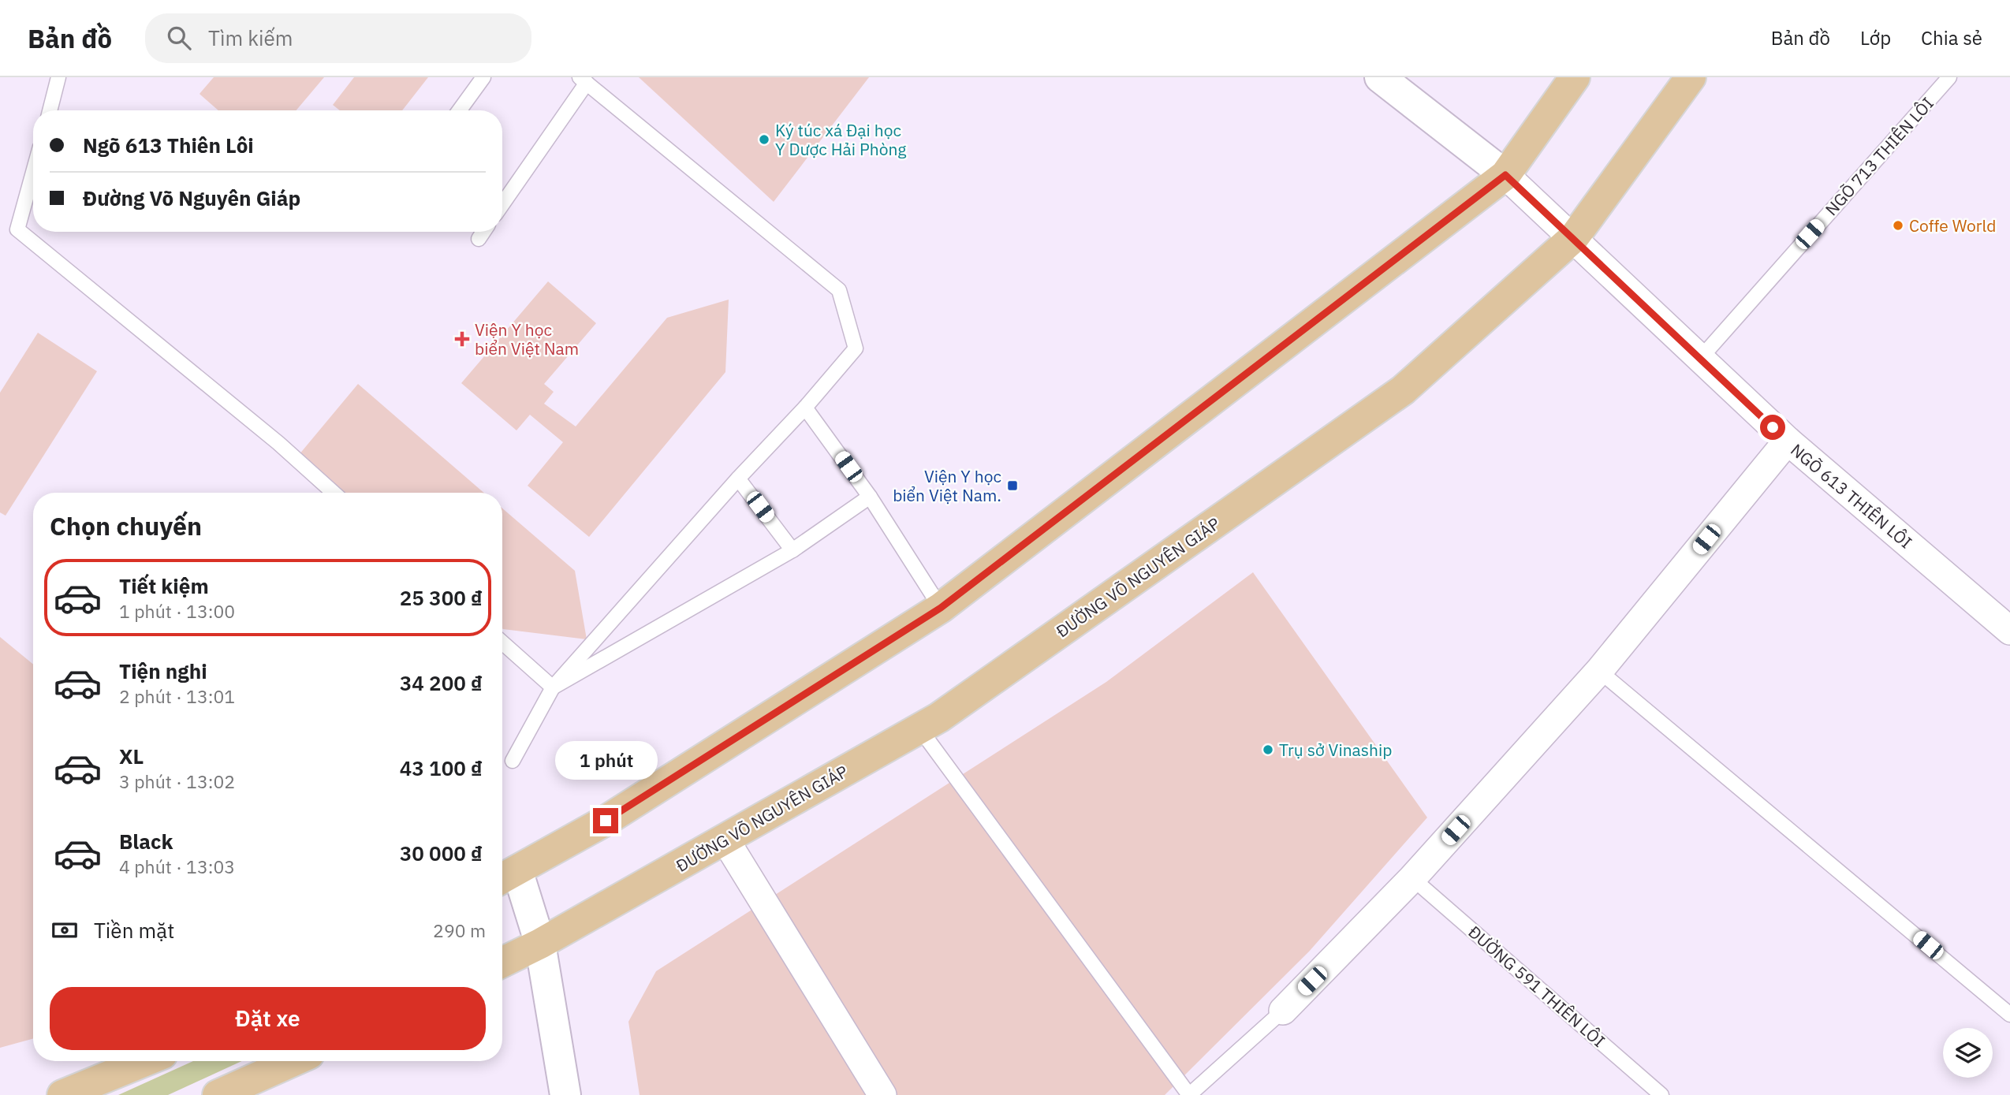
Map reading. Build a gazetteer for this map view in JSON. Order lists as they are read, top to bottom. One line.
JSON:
{"streets":{"main road":["ĐƯỜNG VÕ NGUYÊN GIÁP"],"street":["NGÕ 613 THIÊN LÔI"],"lane":["NGÕ 713 THIÊN LÔI","ĐƯỜNG 591 THIÊN LÔI"]},"crossings":[["NGÕ 713 THIÊN LÔI","NGÕ 613 THIÊN LÔI"],["NGÕ 613 THIÊN LÔI","ĐƯỜNG VÕ NGUYÊN GIÁP"]],"places":{"other":["Ký túc xá Đại học Y Dược Hải Phòng","Coffe World","Trụ sở Vinaship"],"health":["Viện Y học biển Việt Nam"],"transit":["Viện Y học biển Việt Nam."]},"page":{"header":"Bản đồ","search":"Tìm kiếm","nav":["Bản đồ","Lớp","Chia sẻ"],"banner":["Ngõ 613 Thiên Lôi","Đường Võ Nguyên Giáp"],"heading":"Chọn chuyến","list":[{"name":"Tiết kiệm","note":"1 phút · 13:00","value":"25 300 ₫"},{"name":"Tiện nghi","note":"2 phút · 13:01","value":"34 200 ₫"},{"name":"XL","note":"3 phút · 13:02","value":"43 100 ₫"},{"name":"Black","note":"4 phút · 13:03","value":"30 000 ₫"}],"bubble":"1 phút","pay":["Tiền mặt","290 m"],"buttons":"Đặt xe"}}
